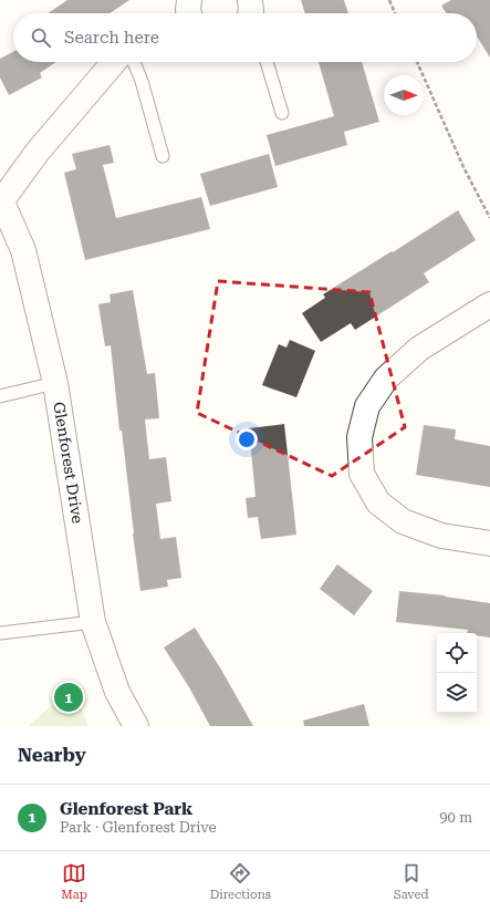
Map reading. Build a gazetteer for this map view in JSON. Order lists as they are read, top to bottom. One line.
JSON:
{"streets":{"street":["Glenforest Drive"]},"north":"right","page":{"search":"Search here","pins":"1","heading":"Nearby","list":[{"mark":"1","name":"Glenforest Park","note":"Park · Glenforest Drive","value":"90 m"}],"nav":["Map","Directions","Saved"]}}
